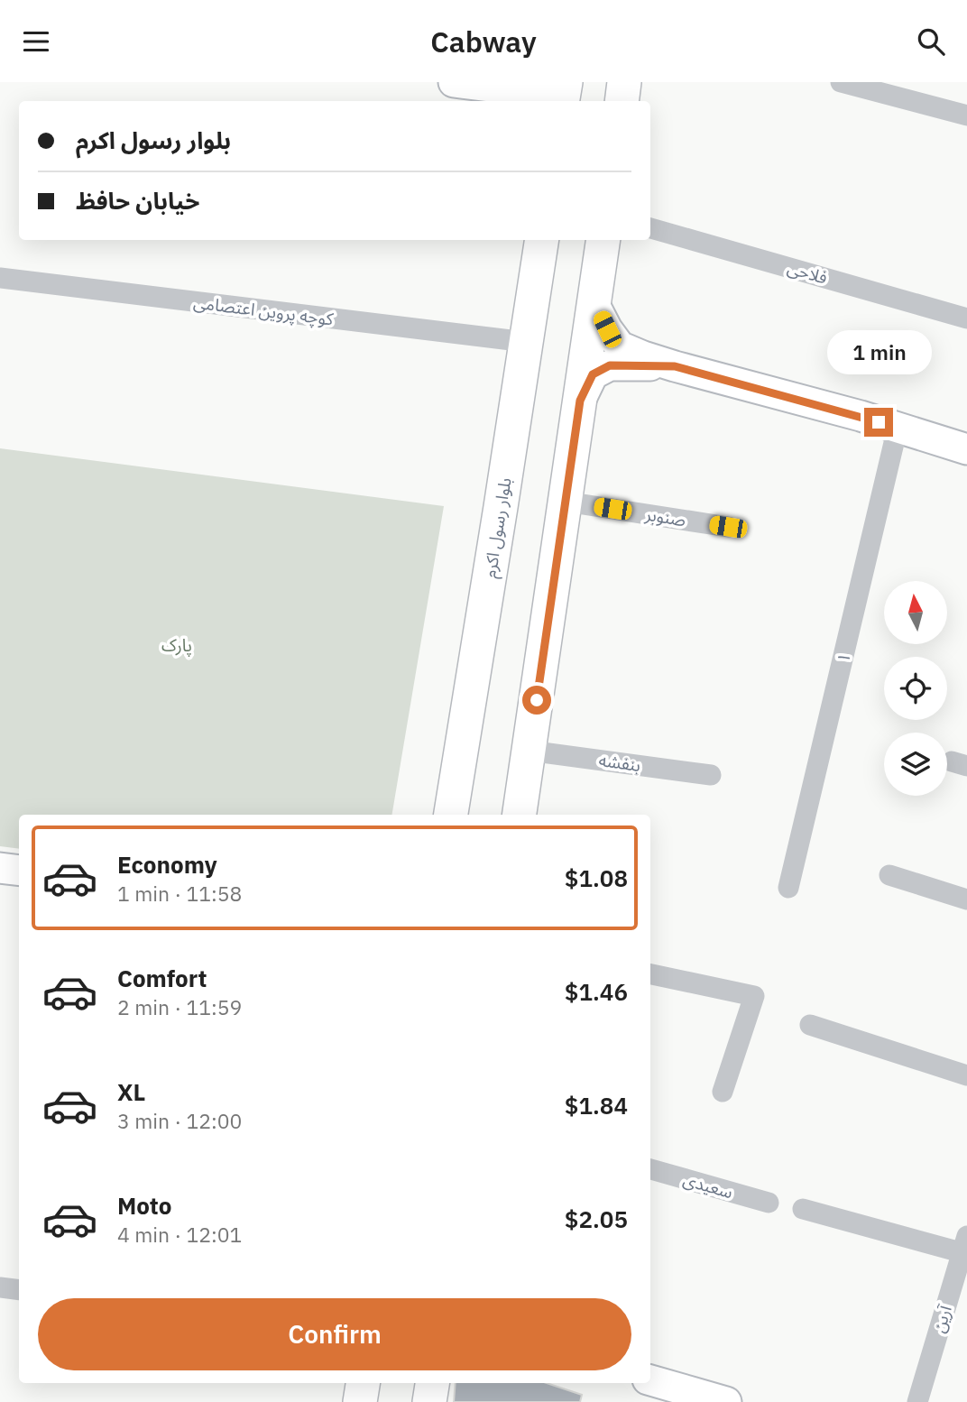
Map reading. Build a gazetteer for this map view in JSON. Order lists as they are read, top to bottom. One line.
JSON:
{"streets":{"main road":["بلوار رسول اکرم"],"street":["فلاحی","کوچه پروین اعتصامی","صنوبر","۱","بنفشه","سعیدی","آرین"]},"crossings":[["کوچه پروین اعتصامی","بلوار رسول اکرم"]],"parks":["پارک"],"north":"top","page":{"header":"Cabway","banner":["بلوار رسول اکرم","خیابان حافظ"],"bubble":"1 min","list":[{"name":"Economy","note":"1 min · 11:58","value":"$1.08"},{"name":"Comfort","note":"2 min · 11:59","value":"$1.46"},{"name":"XL","note":"3 min · 12:00","value":"$1.84"},{"name":"Moto","note":"4 min · 12:01","value":"$2.05"}],"buttons":"Confirm"}}
